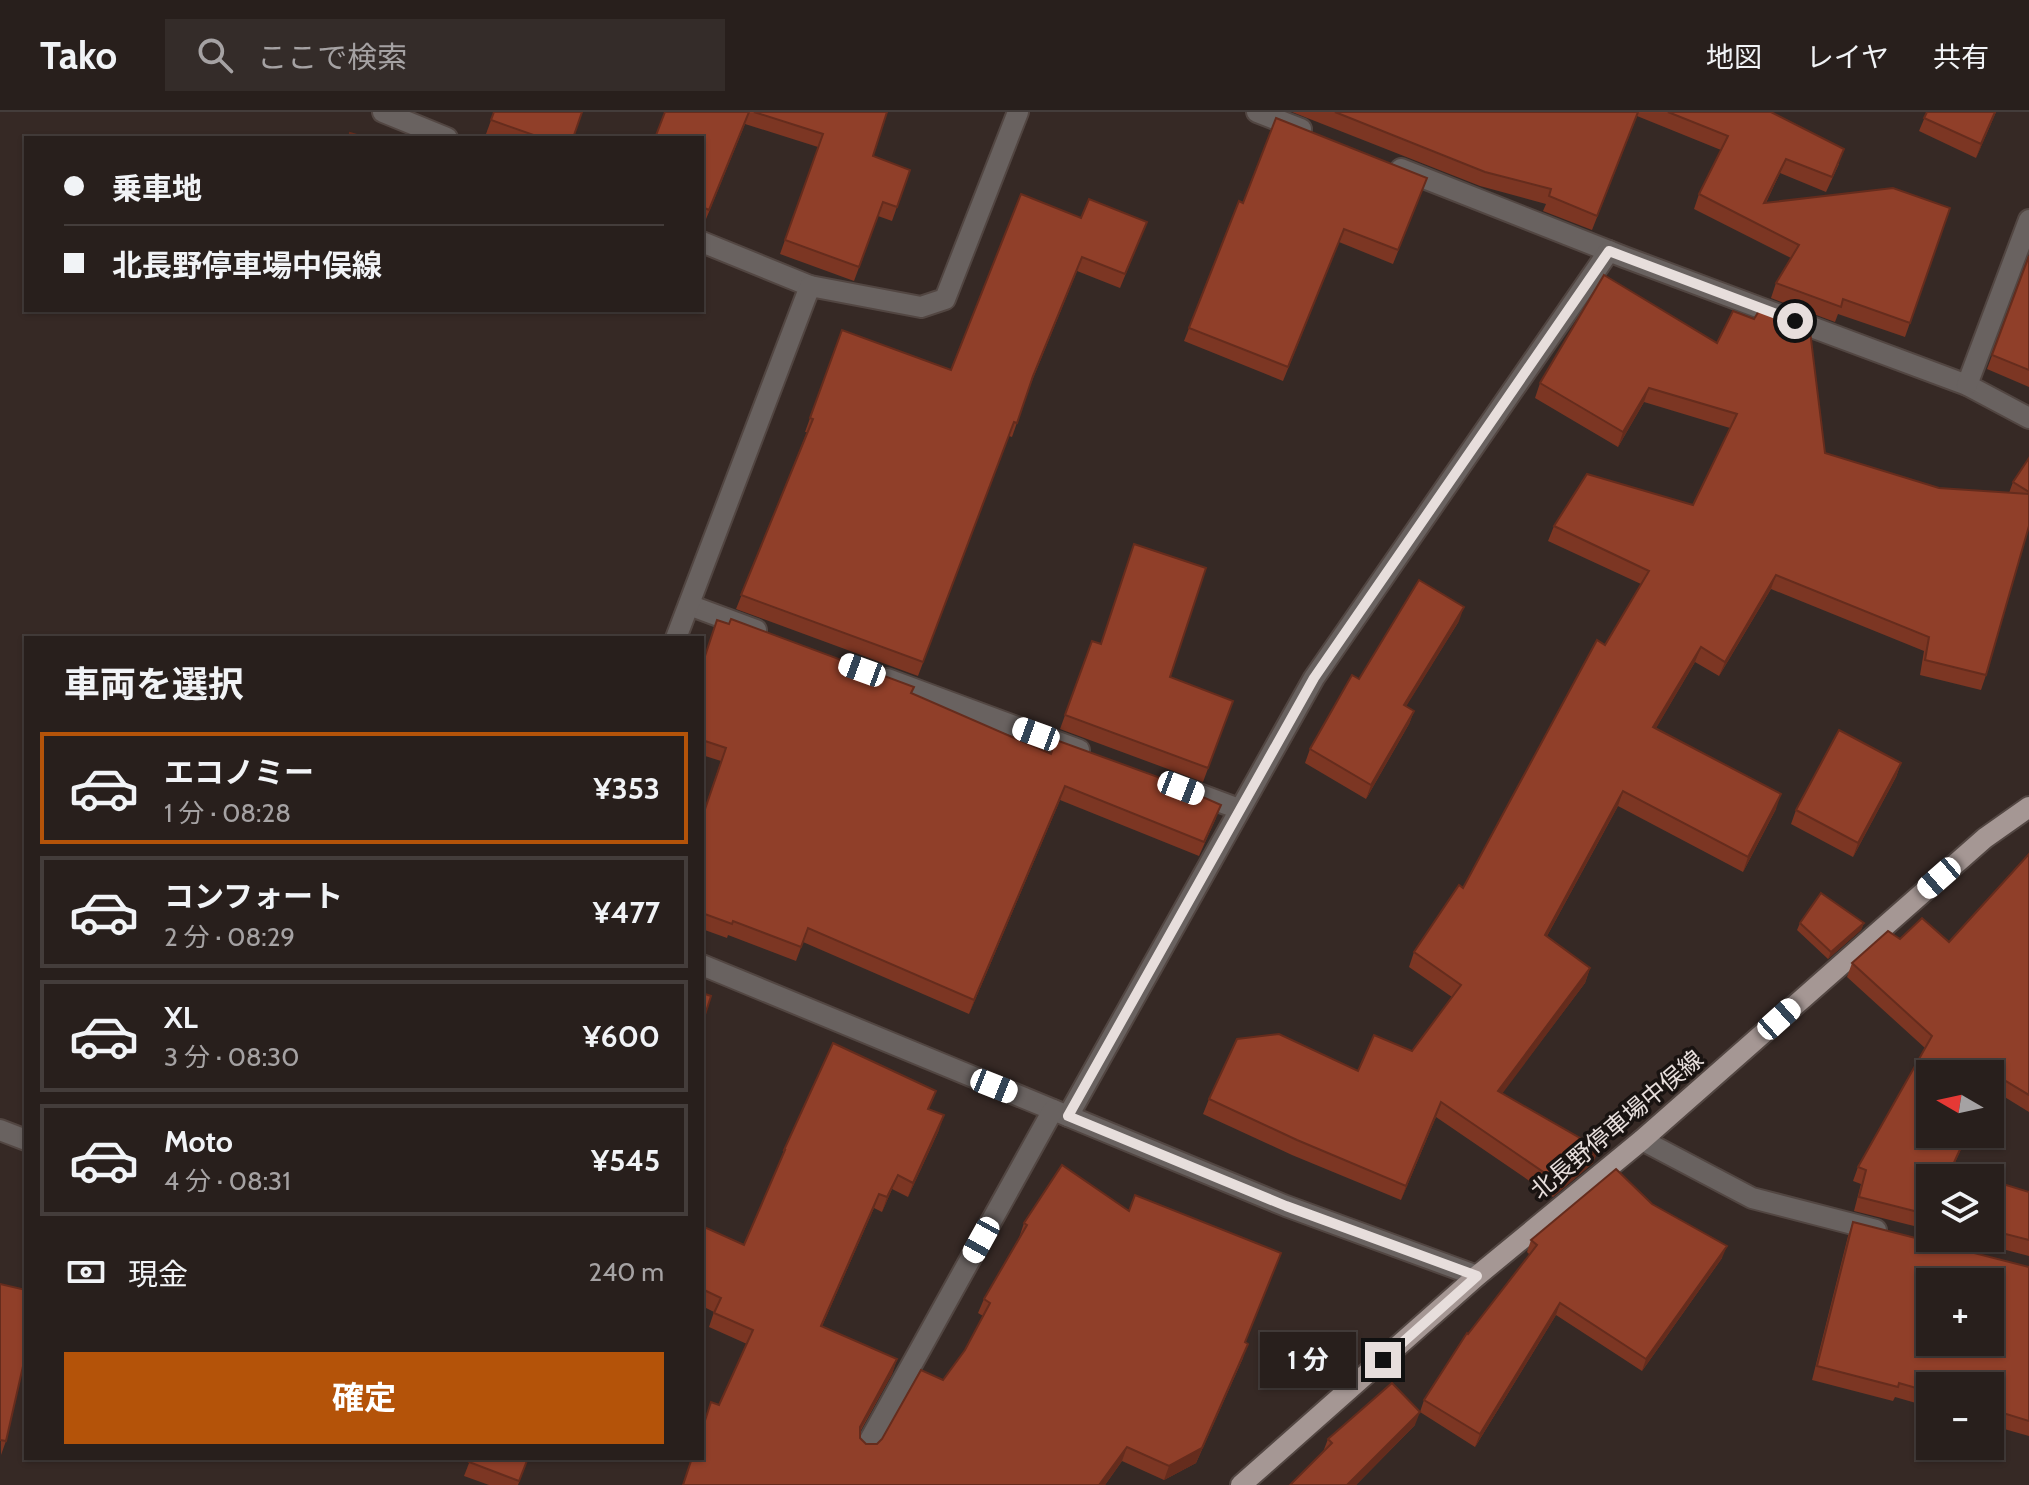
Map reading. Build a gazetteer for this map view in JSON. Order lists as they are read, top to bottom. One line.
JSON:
{"streets":{"main road":["北長野停車場中俣線"]},"north":"left","page":{"header":"Tako","search":"ここで検索","nav":["地図","レイヤ","共有"],"banner":["乗車地","北長野停車場中俣線"],"heading":"車両を選択","list":[{"name":"エコノミー","note":"1 分 · 08:28","value":"¥353"},{"name":"コンフォート","note":"2 分 · 08:29","value":"¥477"},{"name":"XL","note":"3 分 · 08:30","value":"¥600"},{"name":"Moto","note":"4 分 · 08:31","value":"¥545"}],"map_buttons":["+","−"],"pay":["現金","240 m"],"bubble":"1 分","buttons":"確定"}}
